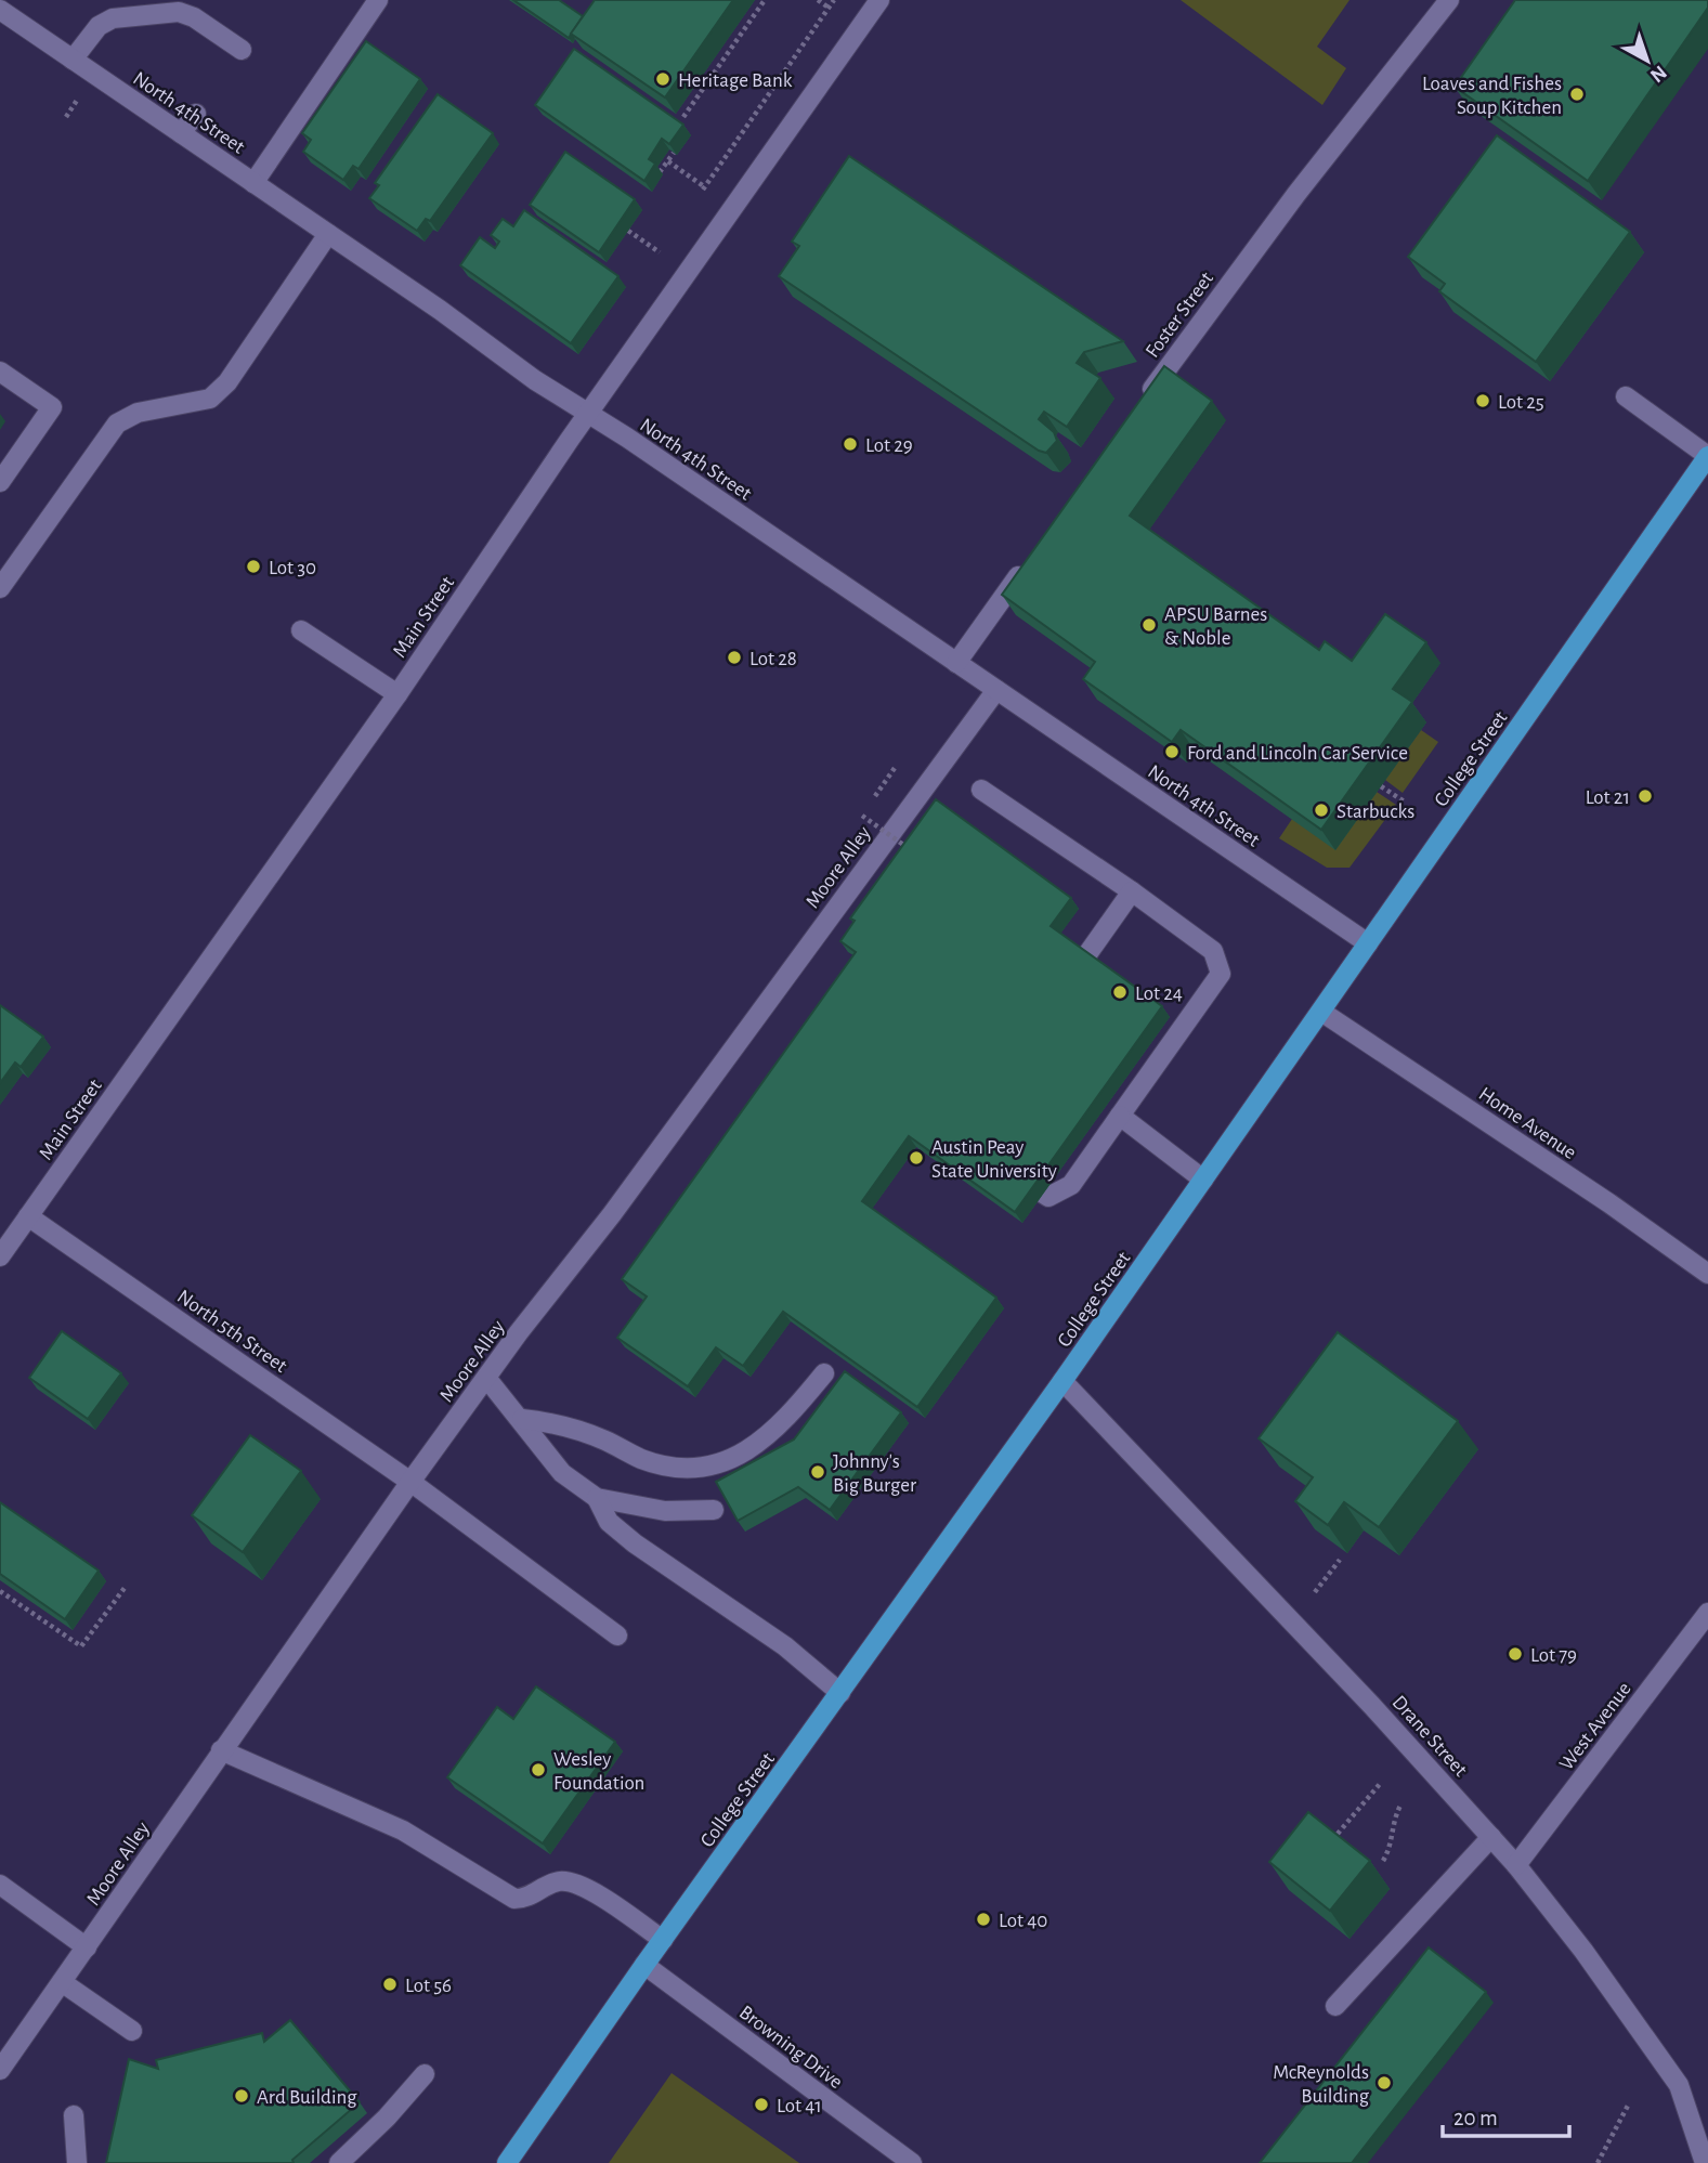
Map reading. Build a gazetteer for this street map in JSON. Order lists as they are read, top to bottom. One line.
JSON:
{"streets":{"main road":["College Street"],"street":["North 4th Street","Foster Street","Main Street","Moore Alley","Home Avenue","North 5th Street","West Avenue","Drane Street","Browning Drive"]},"crossings":[["North 4th Street","Main Street"],["North 4th Street","College Street"],["North 4th Street","Moore Alley"],["Main Street","North 5th Street"],["College Street","Home Avenue"],["College Street","Drane Street"],["College Street","Browning Drive"],["Moore Alley","North 5th Street"],["West Avenue","Drane Street"]],"places":["Heritage Bank","Loaves and Fishes Soup Kitchen","Lot 25","Lot 29","Lot 30","APSU Barnes & Noble","Lot 28","Ford and Lincoln Car Service","Lot 21","Starbucks","Lot 24","Austin Peay State University","Johnny's Big Burger","Lot 79","Wesley Foundation","Lot 40","Lot 56","McReynolds Building","Ard Building","Lot 41"],"scale_bar":"20 m","north":"bottom right"}
